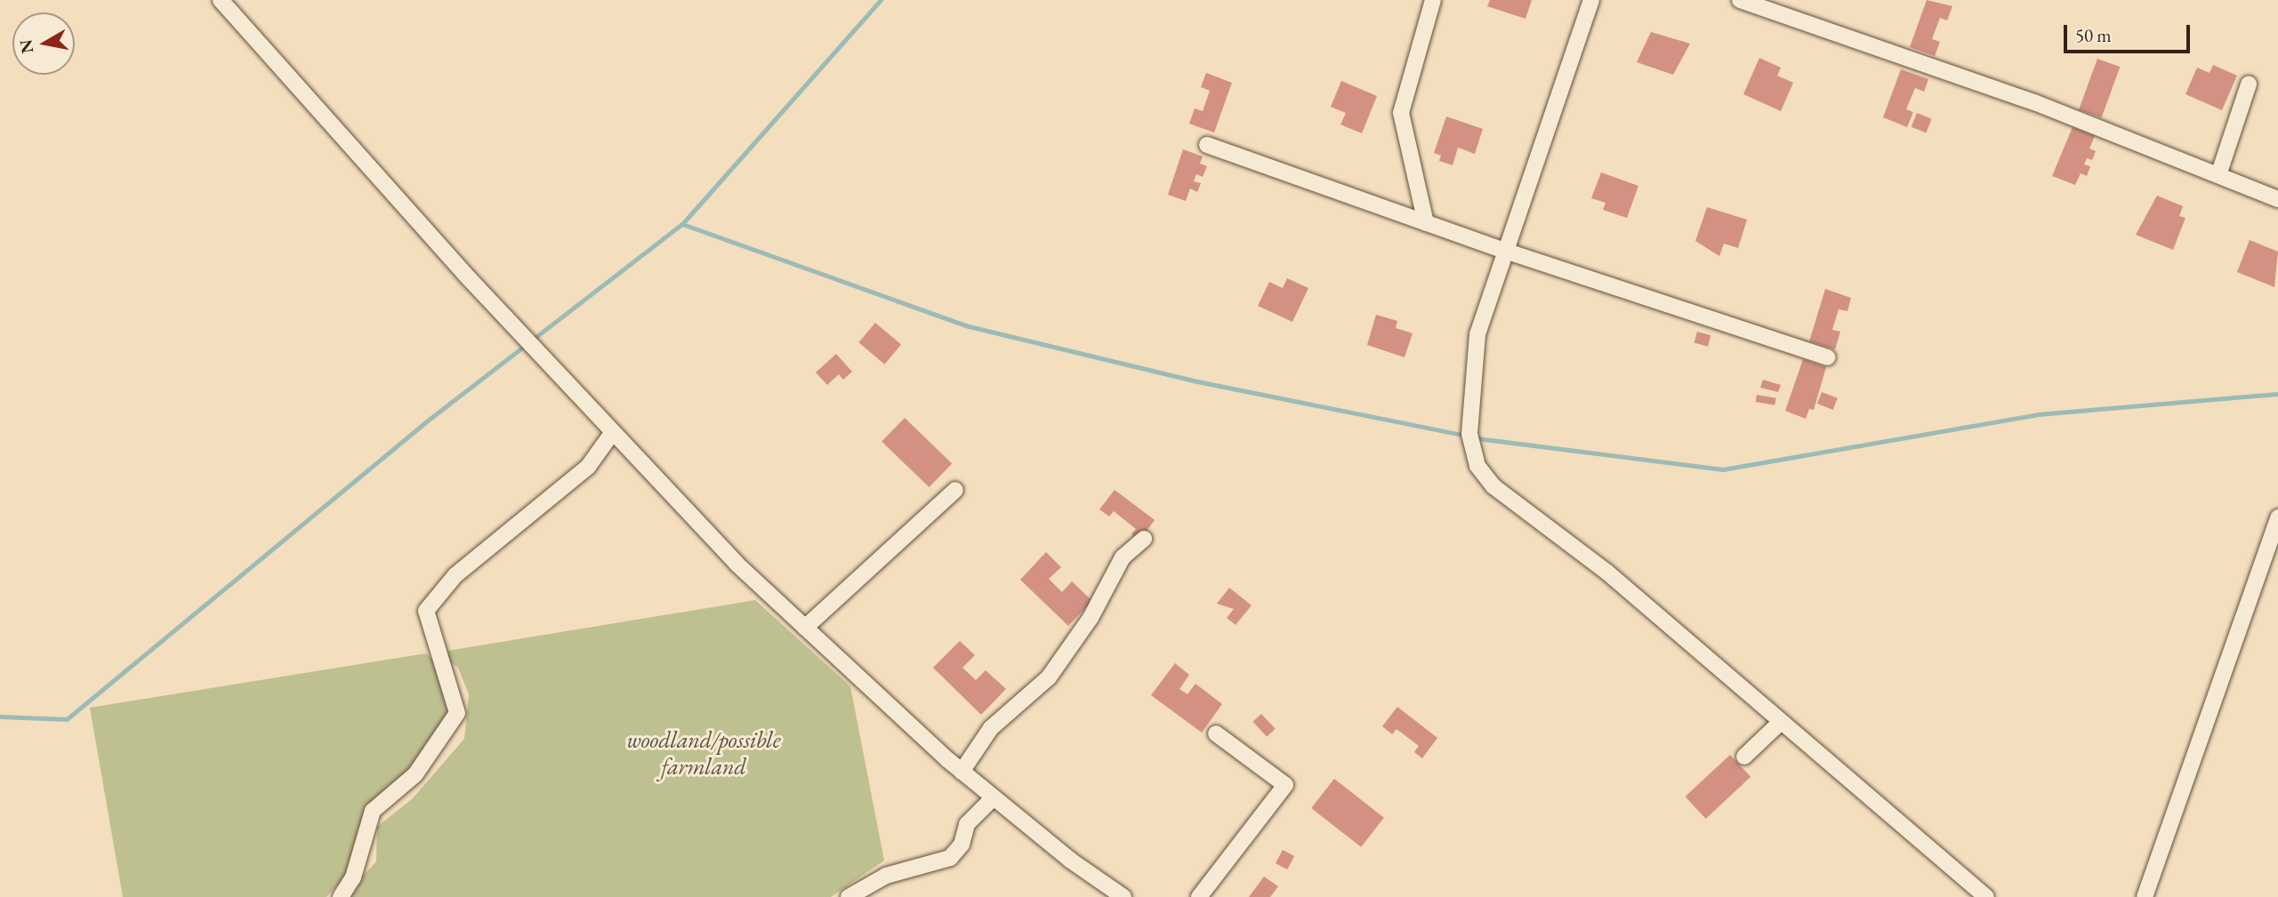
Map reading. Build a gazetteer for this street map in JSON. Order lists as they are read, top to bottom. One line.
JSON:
{"parks":["woodland/possible farmland"],"scale_bar":"50 m","north":"left"}
